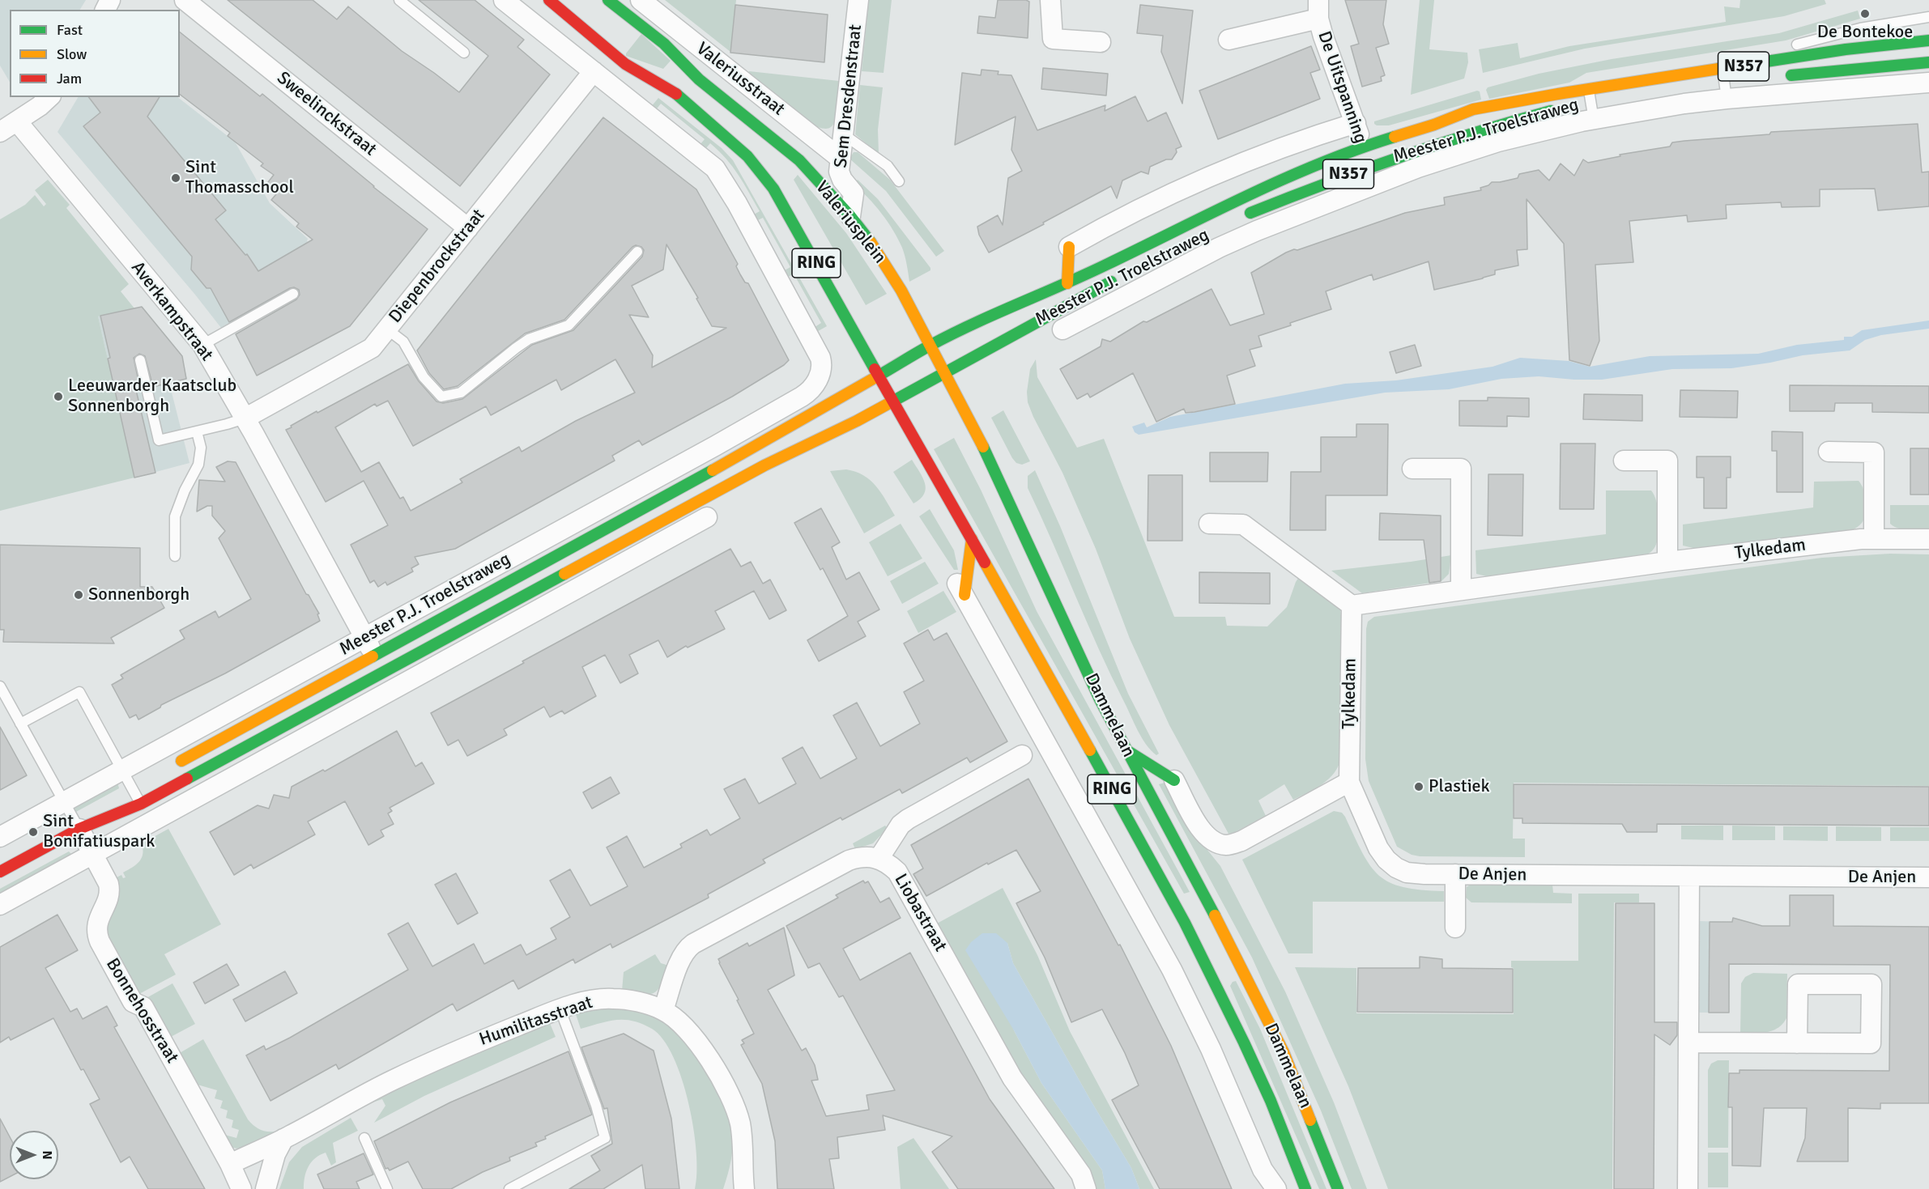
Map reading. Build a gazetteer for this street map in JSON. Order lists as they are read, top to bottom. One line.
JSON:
{"streets":{"main road":["N357","Valeriusstraat","Meester P.J. Troelstraweg","Valeriusplein","RING","Dammelaan"],"street":["De Uitspanning","Sem Dresdenstraat","Sweelinckstraat","Diepenbrockstraat","Averkampstraat","Tylkedam","De Anjen","Liobastraat","Bonnehosstraat","Humilitasstraat"]},"crossings":[["N357","Meester P.J. Troelstraweg"],["N357","Valeriusplein"],["N357","RING"],["Valeriusstraat","Sem Dresdenstraat"],["Valeriusstraat","Valeriusplein"],["De Uitspanning","Meester P.J. Troelstraweg"],["Sem Dresdenstraat","Valeriusplein"],["Sweelinckstraat","Diepenbrockstraat"],["Meester P.J. Troelstraweg","Valeriusplein"],["Meester P.J. Troelstraweg","RING"],["Meester P.J. Troelstraweg","Averkampstraat"],["Meester P.J. Troelstraweg","Dammelaan"],["Valeriusplein","Dammelaan"],["RING","Dammelaan"],["Diepenbrockstraat","Averkampstraat"],["Tylkedam","De Anjen"],["Liobastraat","Humilitasstraat"]],"places":["De Bontekoe","Sint Thomasschool","Leeuwarder Kaatsclub Sonnenborgh","Sonnenborgh","Plastiek","Sint Bonifatiuspark"],"legend":["Fast","Slow","Jam"],"north":"right"}
